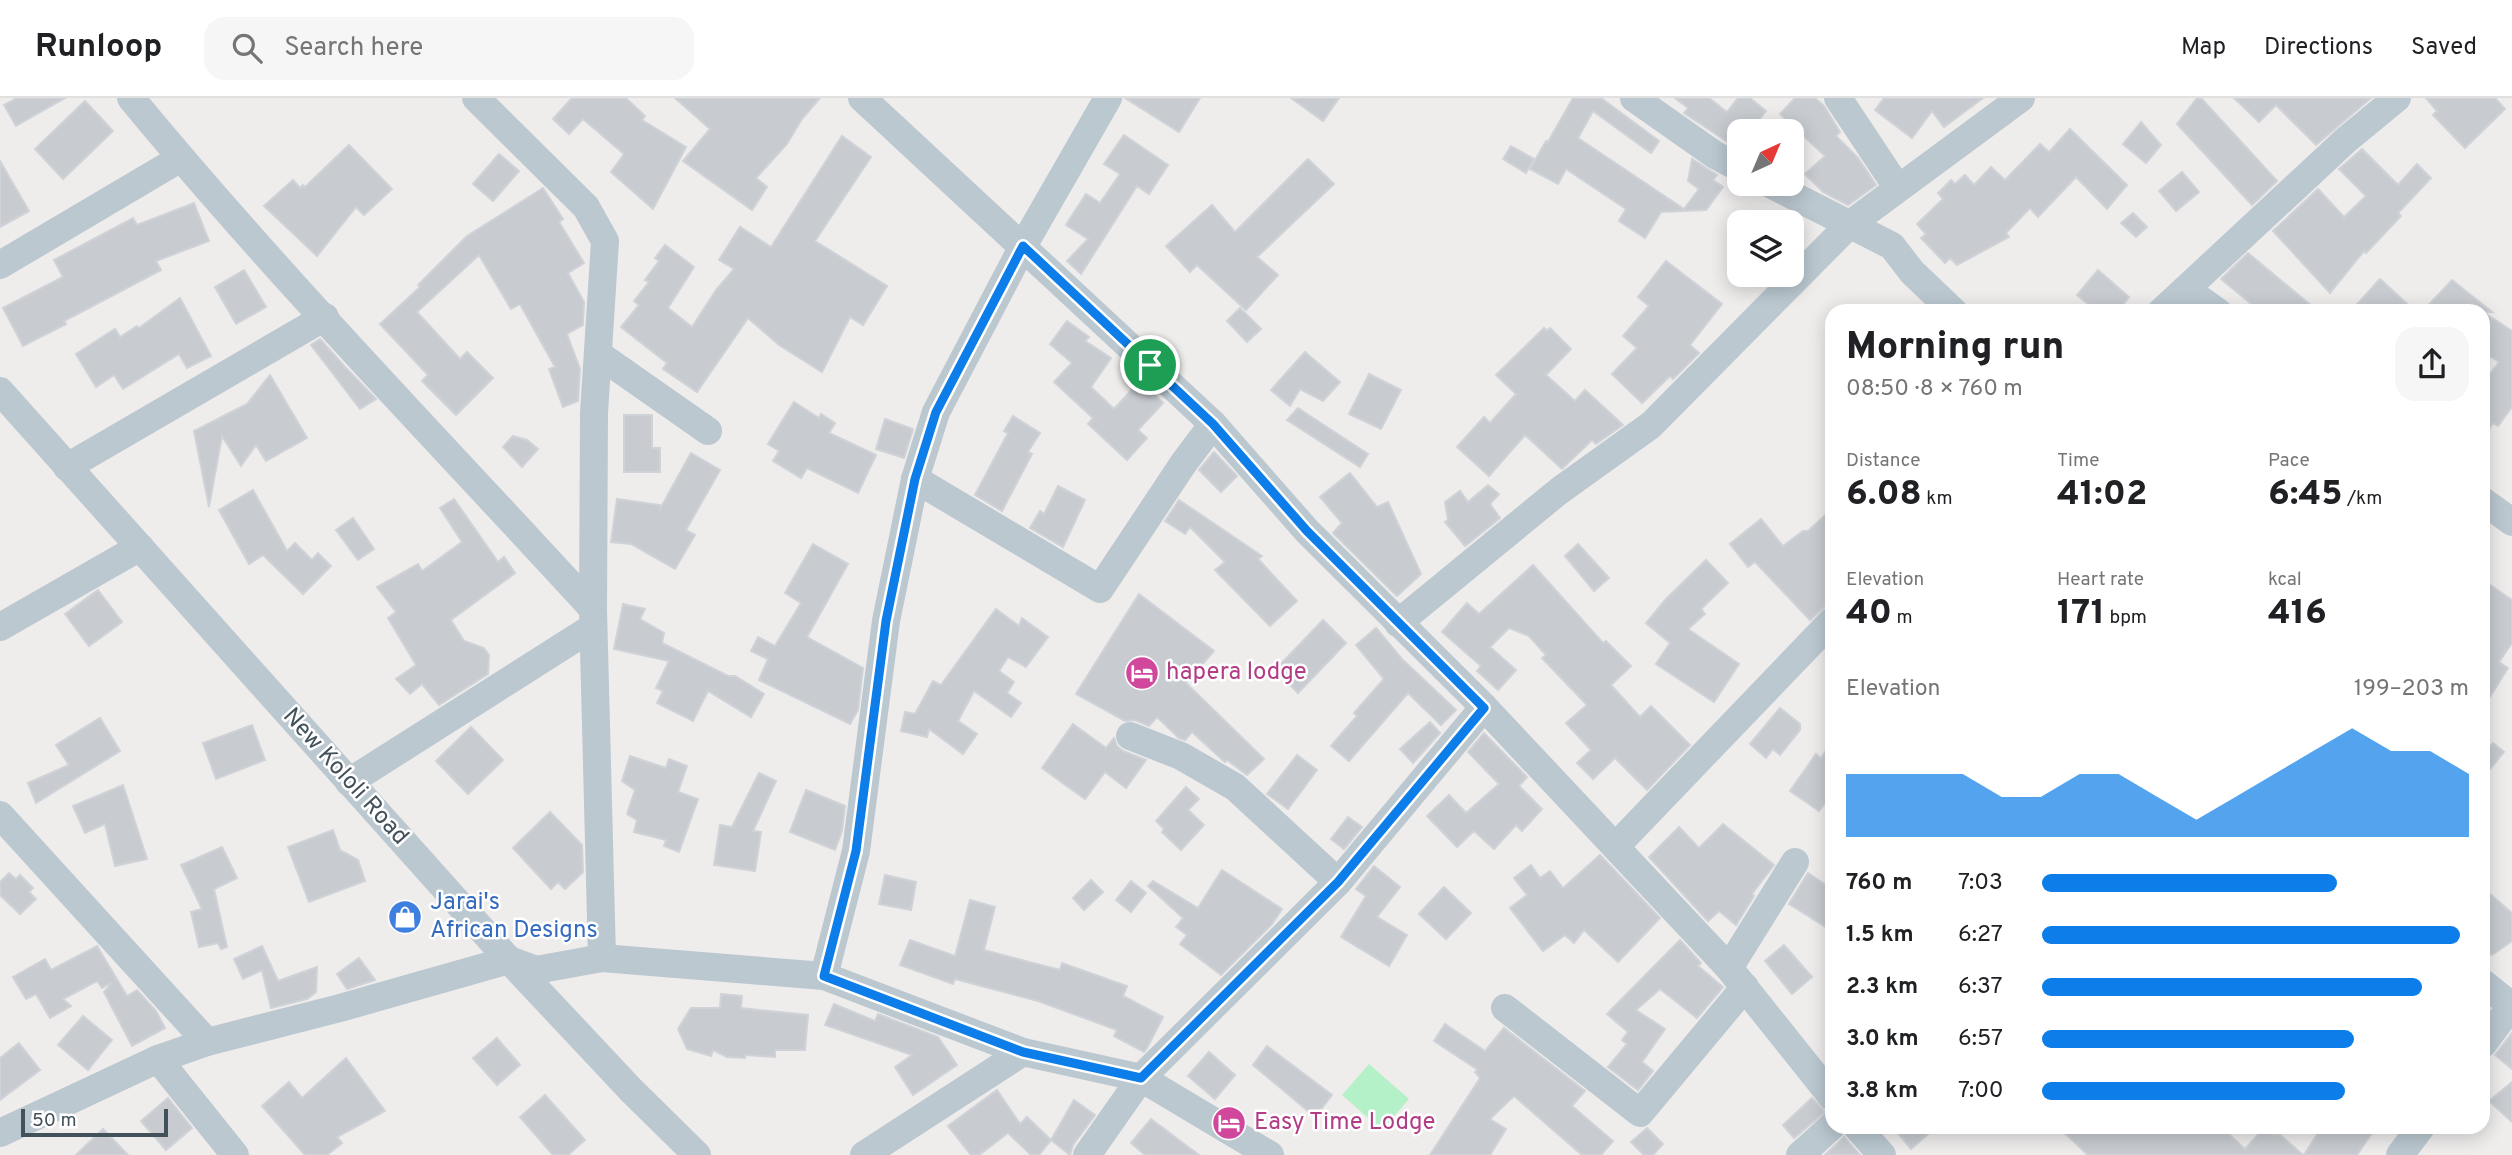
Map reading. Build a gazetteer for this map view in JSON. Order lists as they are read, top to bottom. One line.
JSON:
{"streets":{"street":["New Kololi Road"]},"places":{"hotel":["hapera lodge","Easy Time Lodge"],"shop":["Jarai's African Designs"]},"scale_bar":"50 m","north":"top right","page":{"header":"Runloop","search":"Search here","nav":["Map","Directions","Saved"],"heading":["Morning run","08:50 · 8 × 760 m"],"stats":[["Distance","6.08 km"],["Time","41:02"],["Pace","6:45 /km"],["Elevation","40 m"],["Heart rate","171 bpm"],["kcal","416"]],"chart":["Elevation","199–203 m"],"list":[{"name":"760 m","note":"7:03"},{"name":"1.5 km","note":"6:27"},{"name":"2.3 km","note":"6:37"},{"name":"3.0 km","note":"6:57"},{"name":"3.8 km","note":"7:00"}],"scale":"50 m"}}
